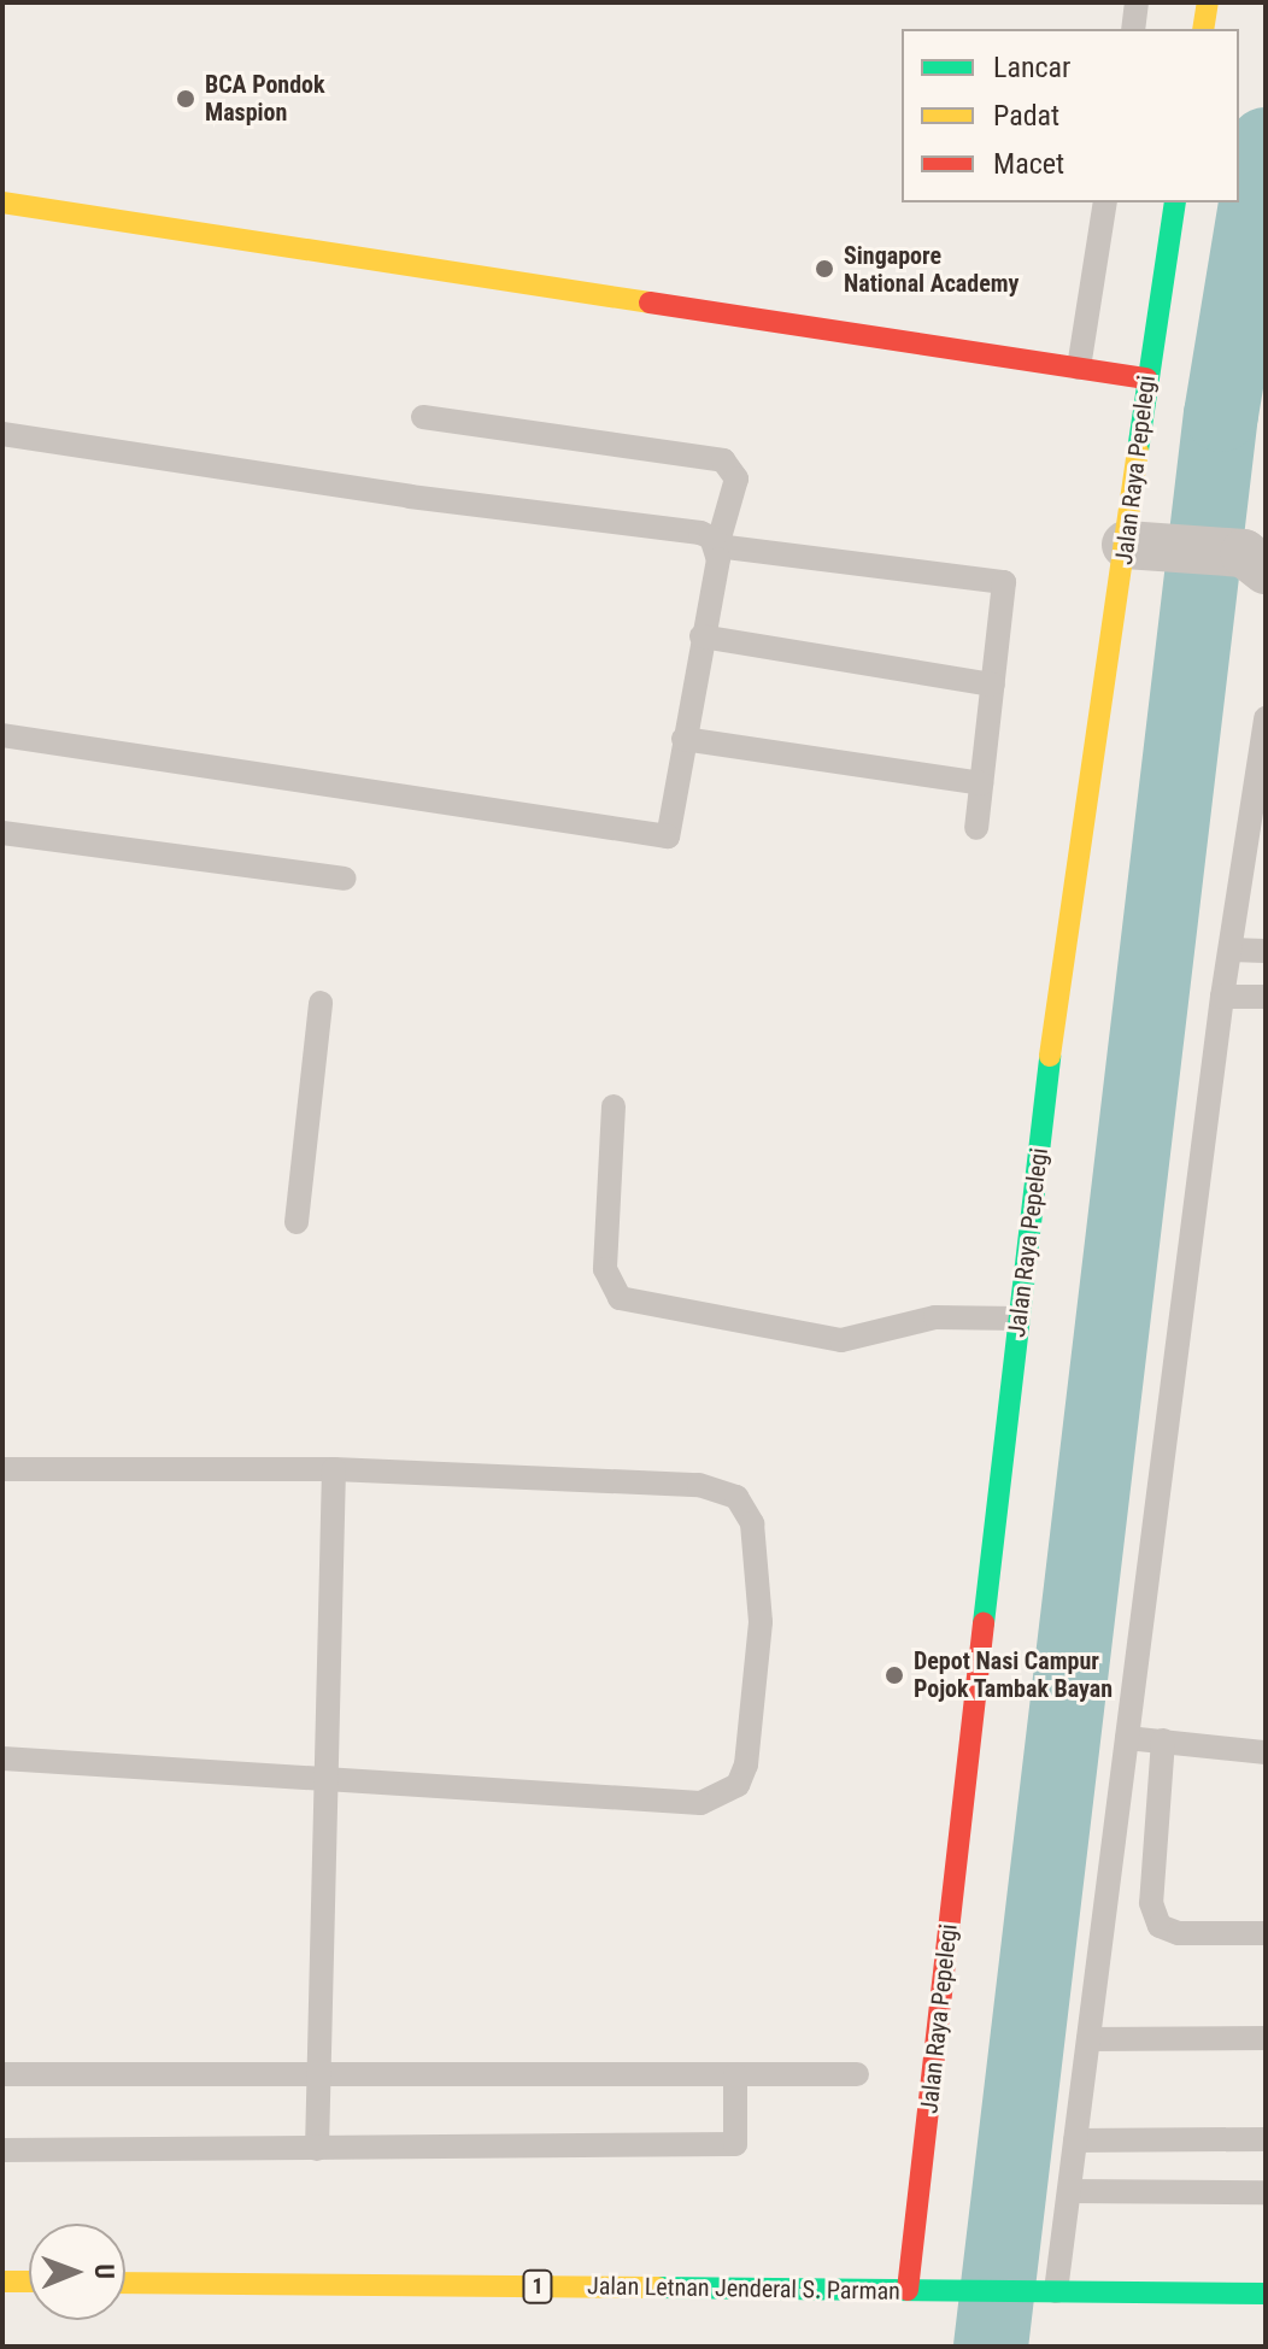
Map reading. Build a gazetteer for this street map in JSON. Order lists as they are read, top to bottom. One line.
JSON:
{"streets":{"main road":["Jalan Raya Pepelegi","1","Jalan Letnan Jenderal S. Parman"]},"crossings":[["Jalan Raya Pepelegi","Jalan Letnan Jenderal S. Parman"]],"places":["BCA Pondok Maspion","Singapore National Academy","Depot Nasi Campur Pojok Tambak Bayan"],"legend":["Lancar","Padat","Macet"],"north":"right"}
